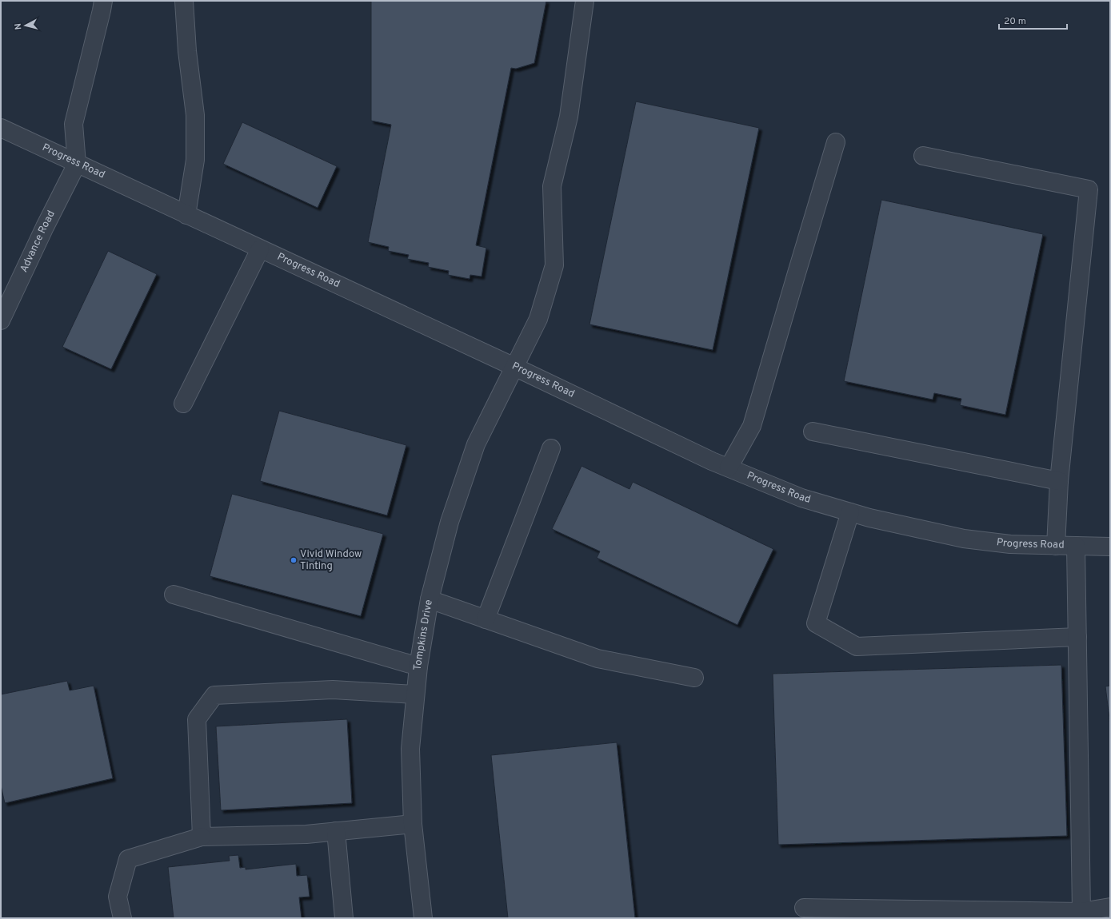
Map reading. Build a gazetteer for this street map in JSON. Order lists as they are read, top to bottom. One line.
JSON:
{"streets":{"street":["Progress Road","Advance Road","Tompkins Drive"]},"crossings":[["Progress Road","Advance Road"],["Progress Road","Tompkins Drive"]],"places":["Vivid Window Tinting"],"scale_bar":"20 m","north":"left"}
